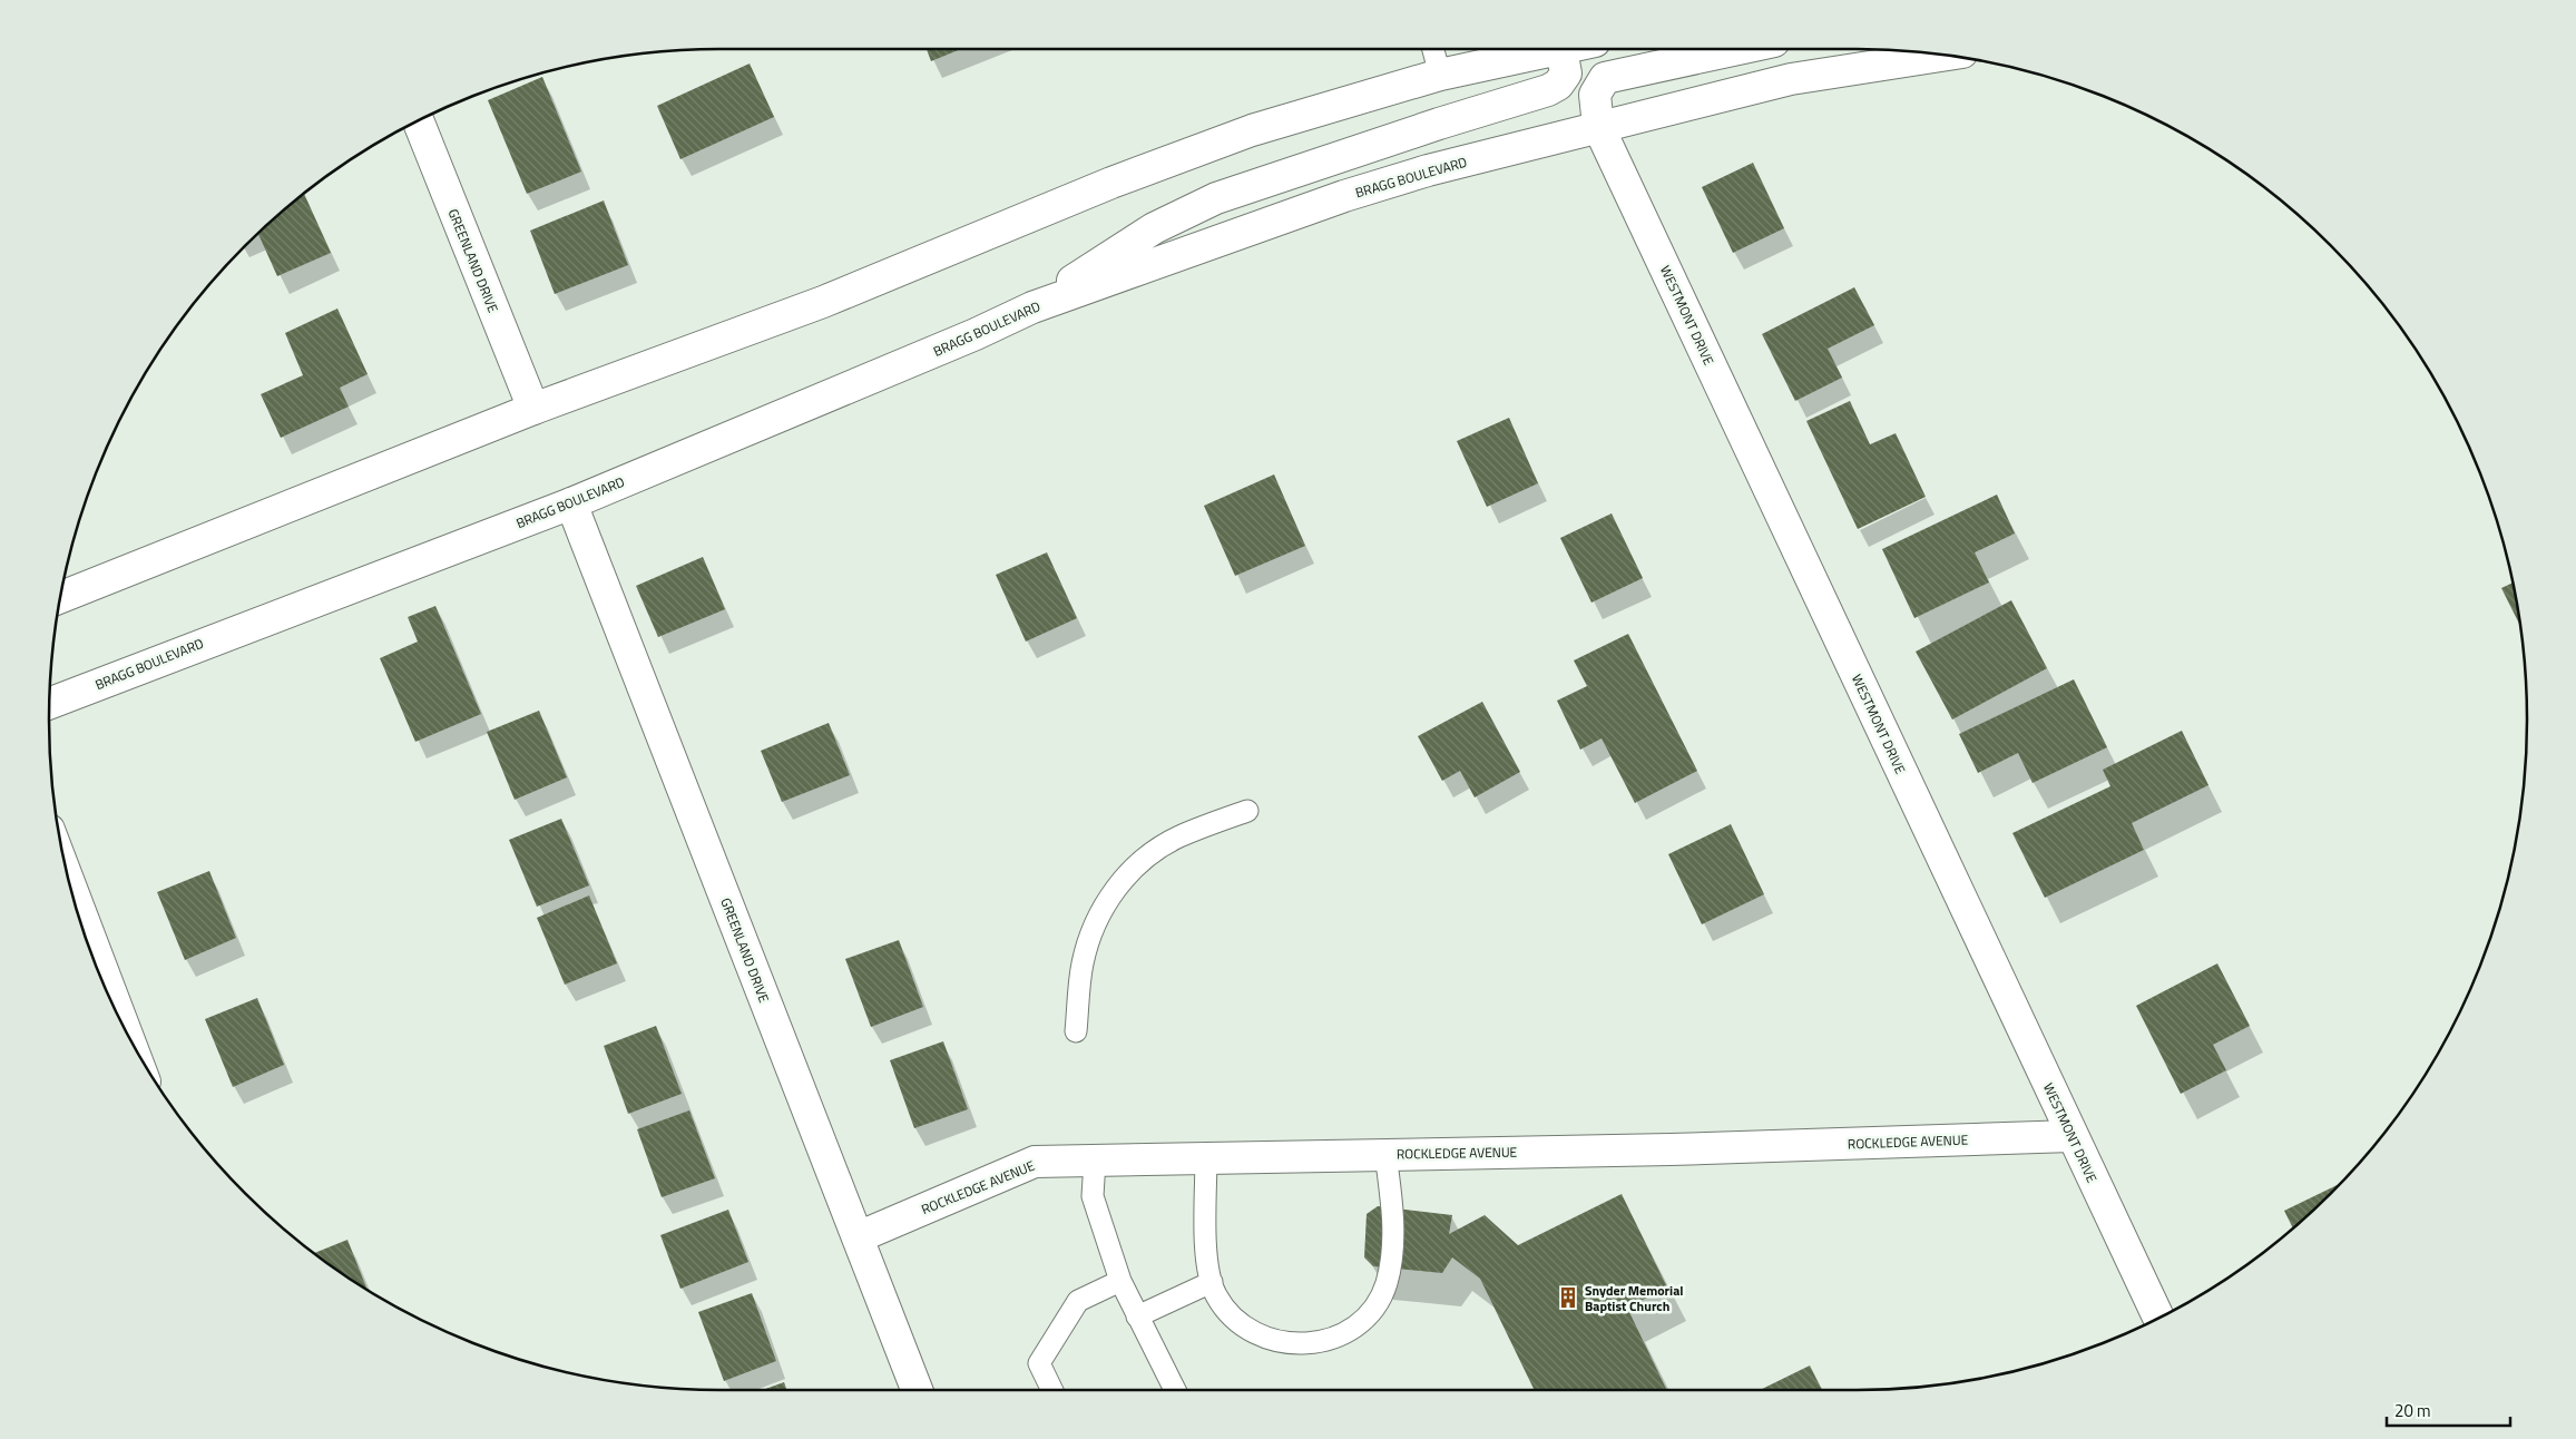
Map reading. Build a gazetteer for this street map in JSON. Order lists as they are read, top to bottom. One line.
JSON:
{"streets":{"main road":["BRAGG BOULEVARD","GREENLAND DRIVE","WESTMONT DRIVE","ROCKLEDGE AVENUE"]},"crossings":[["BRAGG BOULEVARD","GREENLAND DRIVE"],["BRAGG BOULEVARD","WESTMONT DRIVE"],["GREENLAND DRIVE","ROCKLEDGE AVENUE"],["WESTMONT DRIVE","ROCKLEDGE AVENUE"]],"places":{"building":["Snyder Memorial Baptist Church"]},"scale_bar":"20 m"}
